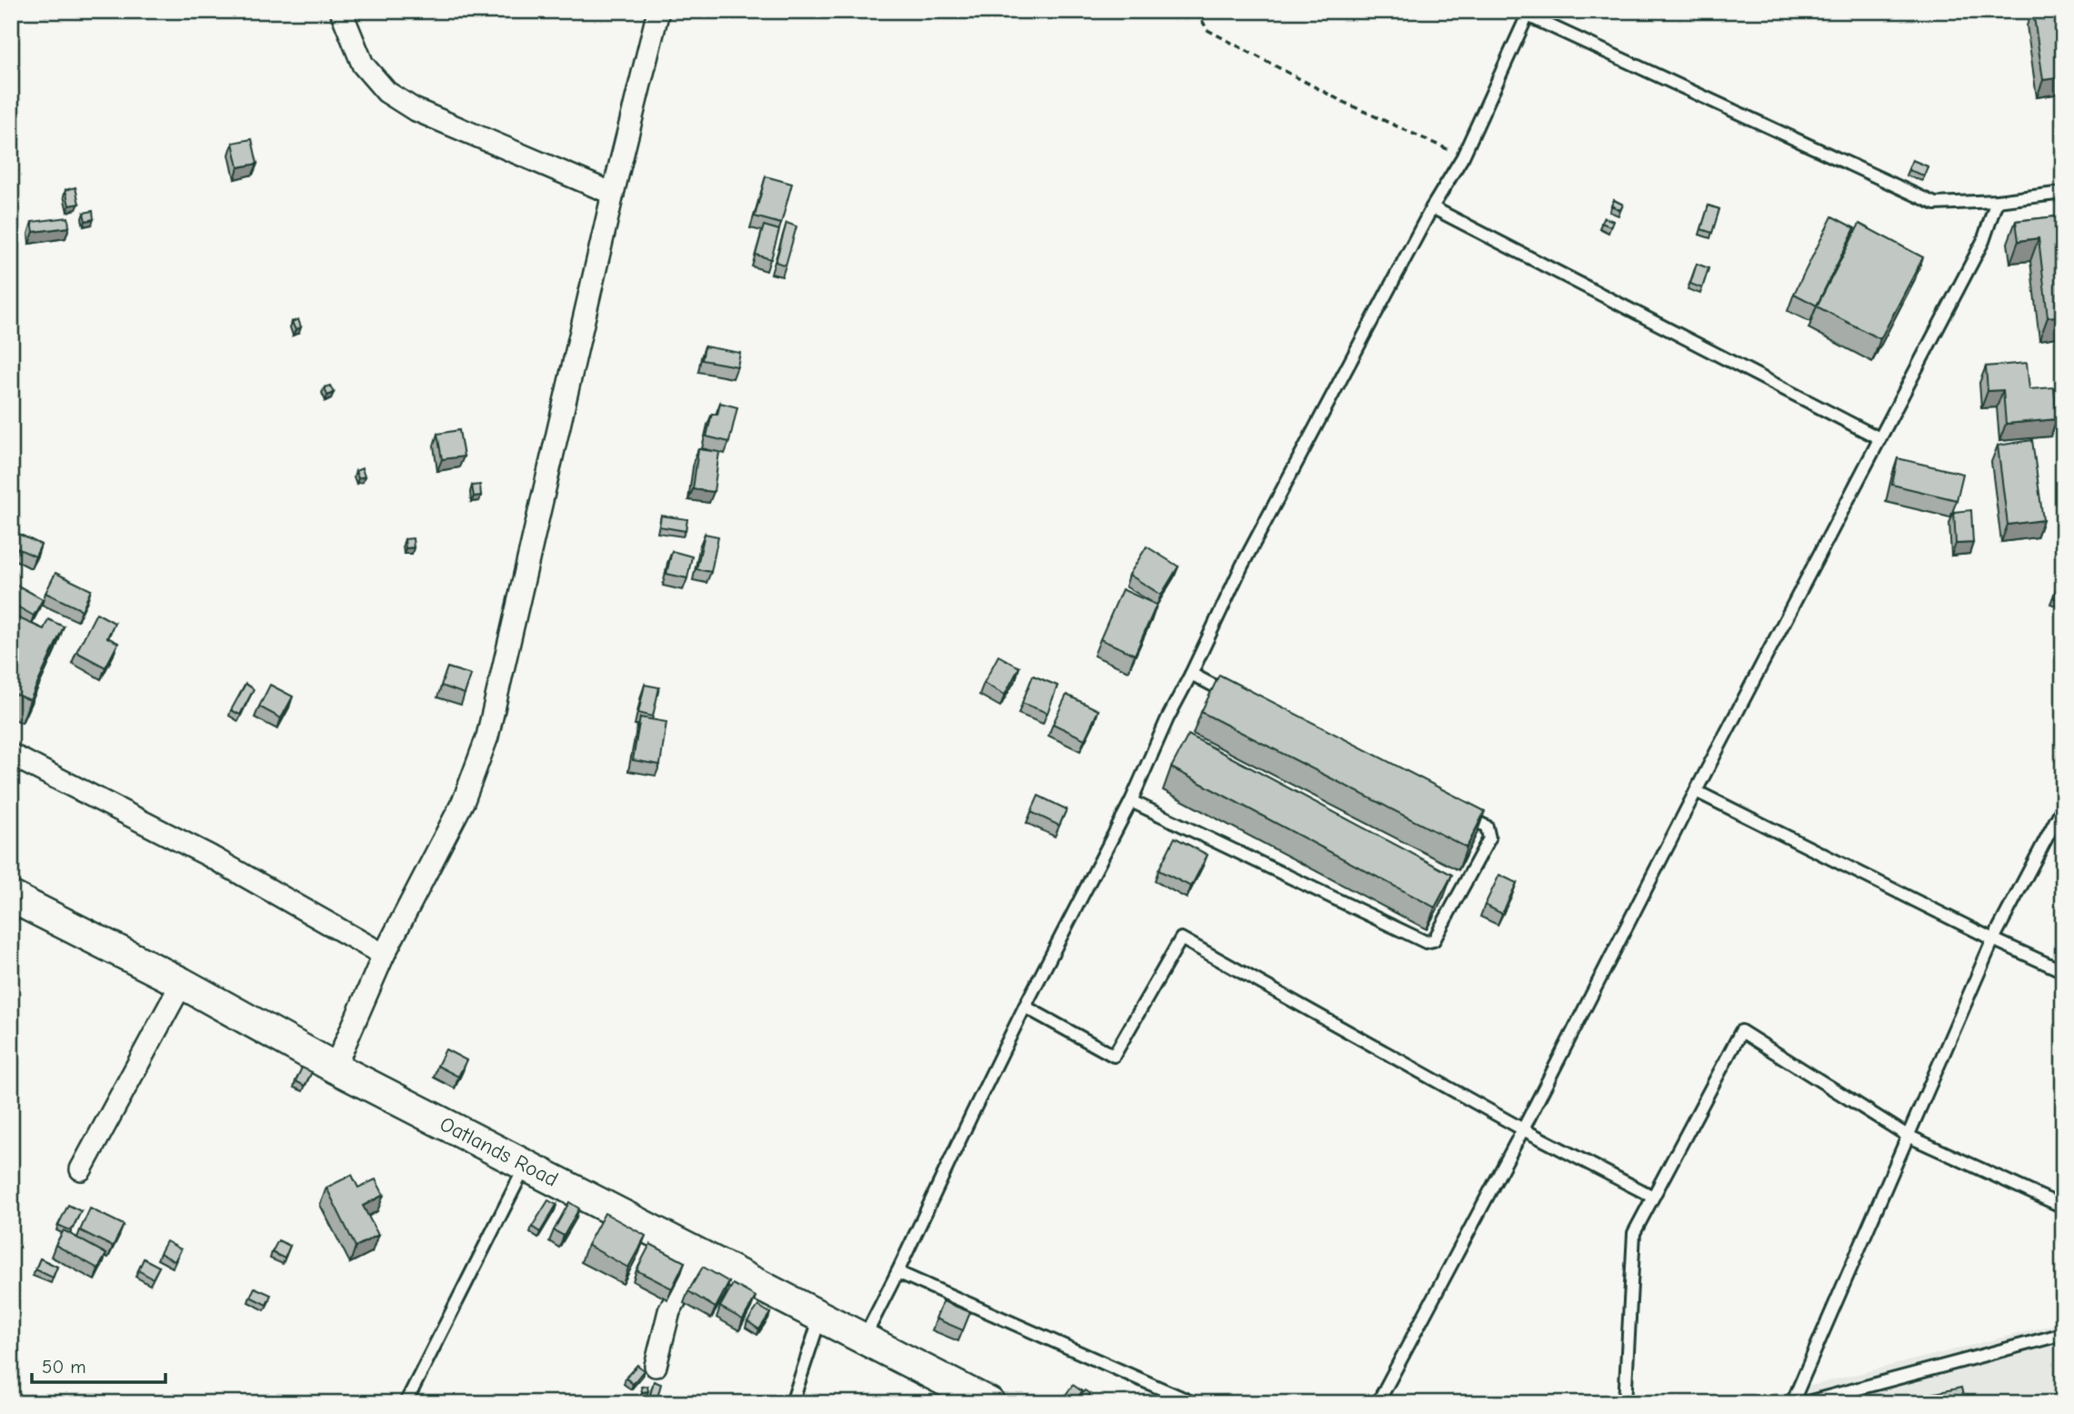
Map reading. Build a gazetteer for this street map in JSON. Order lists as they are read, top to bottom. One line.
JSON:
{"streets":{"street":["Oatlands Road"]},"scale_bar":"50 m"}
